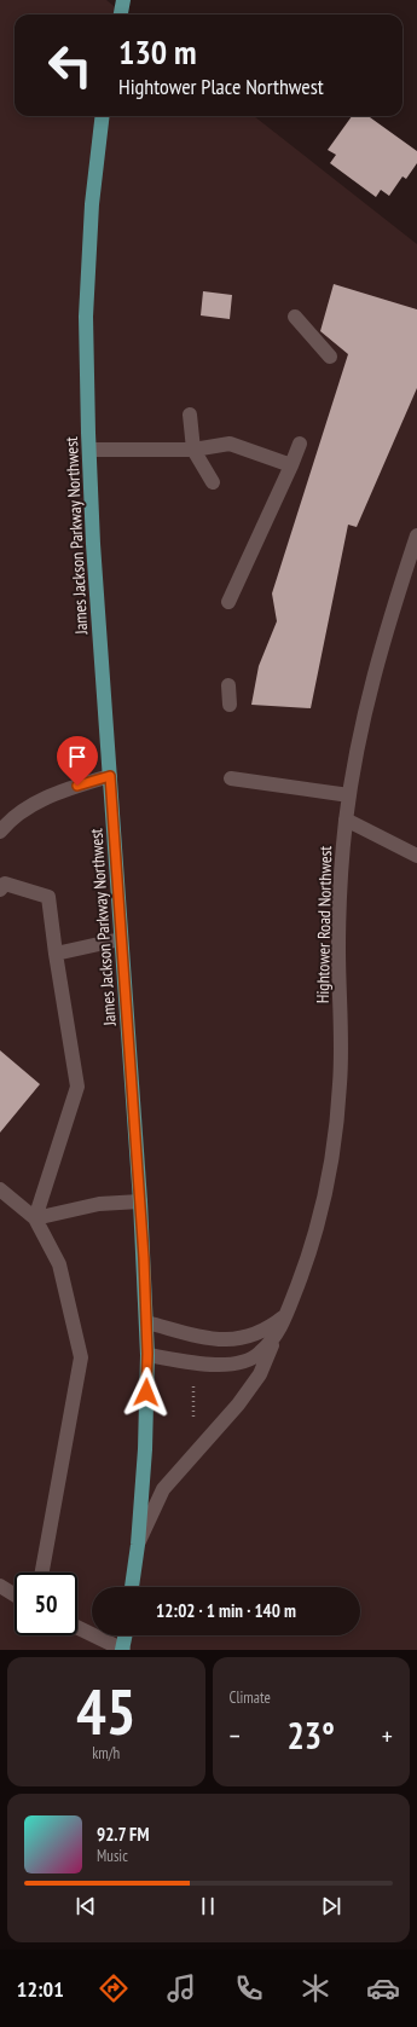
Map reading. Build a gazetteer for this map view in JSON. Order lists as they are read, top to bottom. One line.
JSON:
{"streets":{"main road":["James Jackson Parkway Northwest"],"street":["Hightower Road Northwest"]},"crossings":[["James Jackson Parkway Northwest","Hightower Road Northwest"]],"page":{"turn":["130 m","Hightower Place Northwest"],"limit":"50","trip":"12:02 · 1 min · 140 m","tile":[["45","km/h"],"Climate"],"heat":["−","23°","+"],"song":["92.7 FM","Music"],"tabs":"12:01"}}
